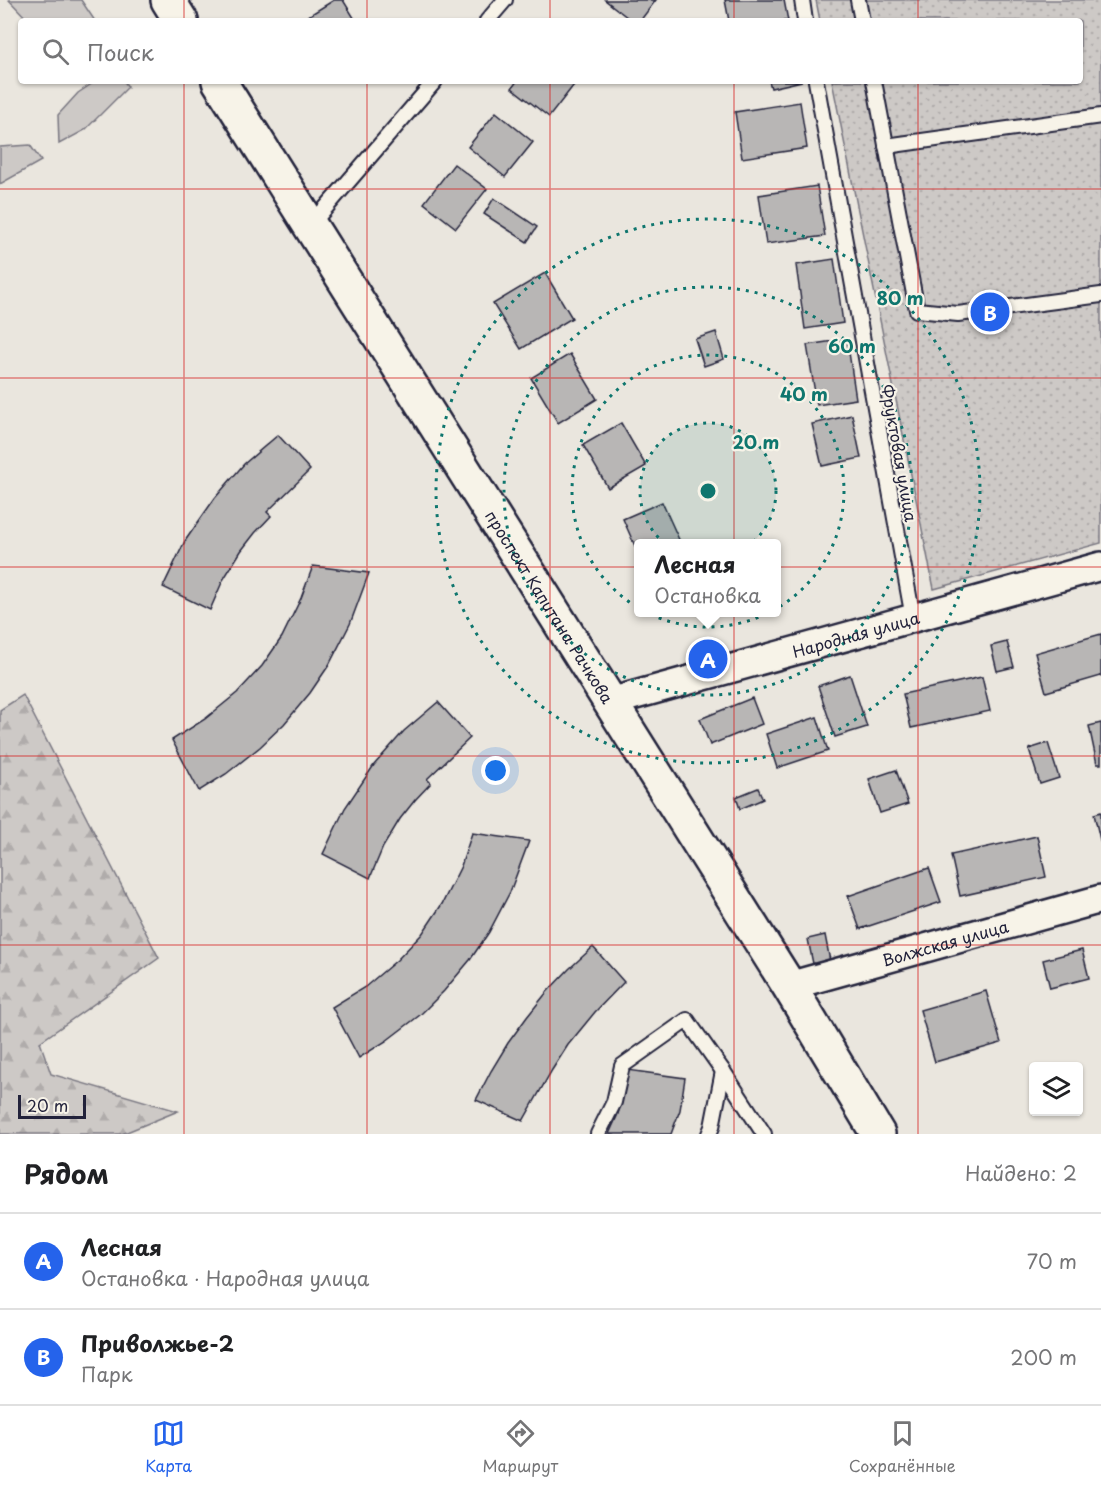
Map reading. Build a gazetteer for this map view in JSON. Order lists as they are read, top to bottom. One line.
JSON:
{"streets":{"street":["проспект Капитана Рачкова","Народная улица","Волжская улица"],"lane":["Фруктовая улица"]},"crossings":[["Фруктовая улица","Народная улица"],["проспект Капитана Рачкова","Народная улица"],["проспект Капитана Рачкова","Волжская улица"]],"scale_bar":"20 m","page":{"search":"Поиск","pins":["B","A"],"popup":["Лесная","Остановка"],"scale":"20 m","heading":["Рядом","Найдено: 2"],"list":[{"mark":"A","name":"Лесная","note":"Остановка · Народная улица","value":"70 m"},{"mark":"B","name":"Приволжье-2","note":"Парк","value":"200 m"}],"nav":["Карта","Маршрут","Сохранённые"]},"rings":["80 m","60 m","40 m","20 m"]}
